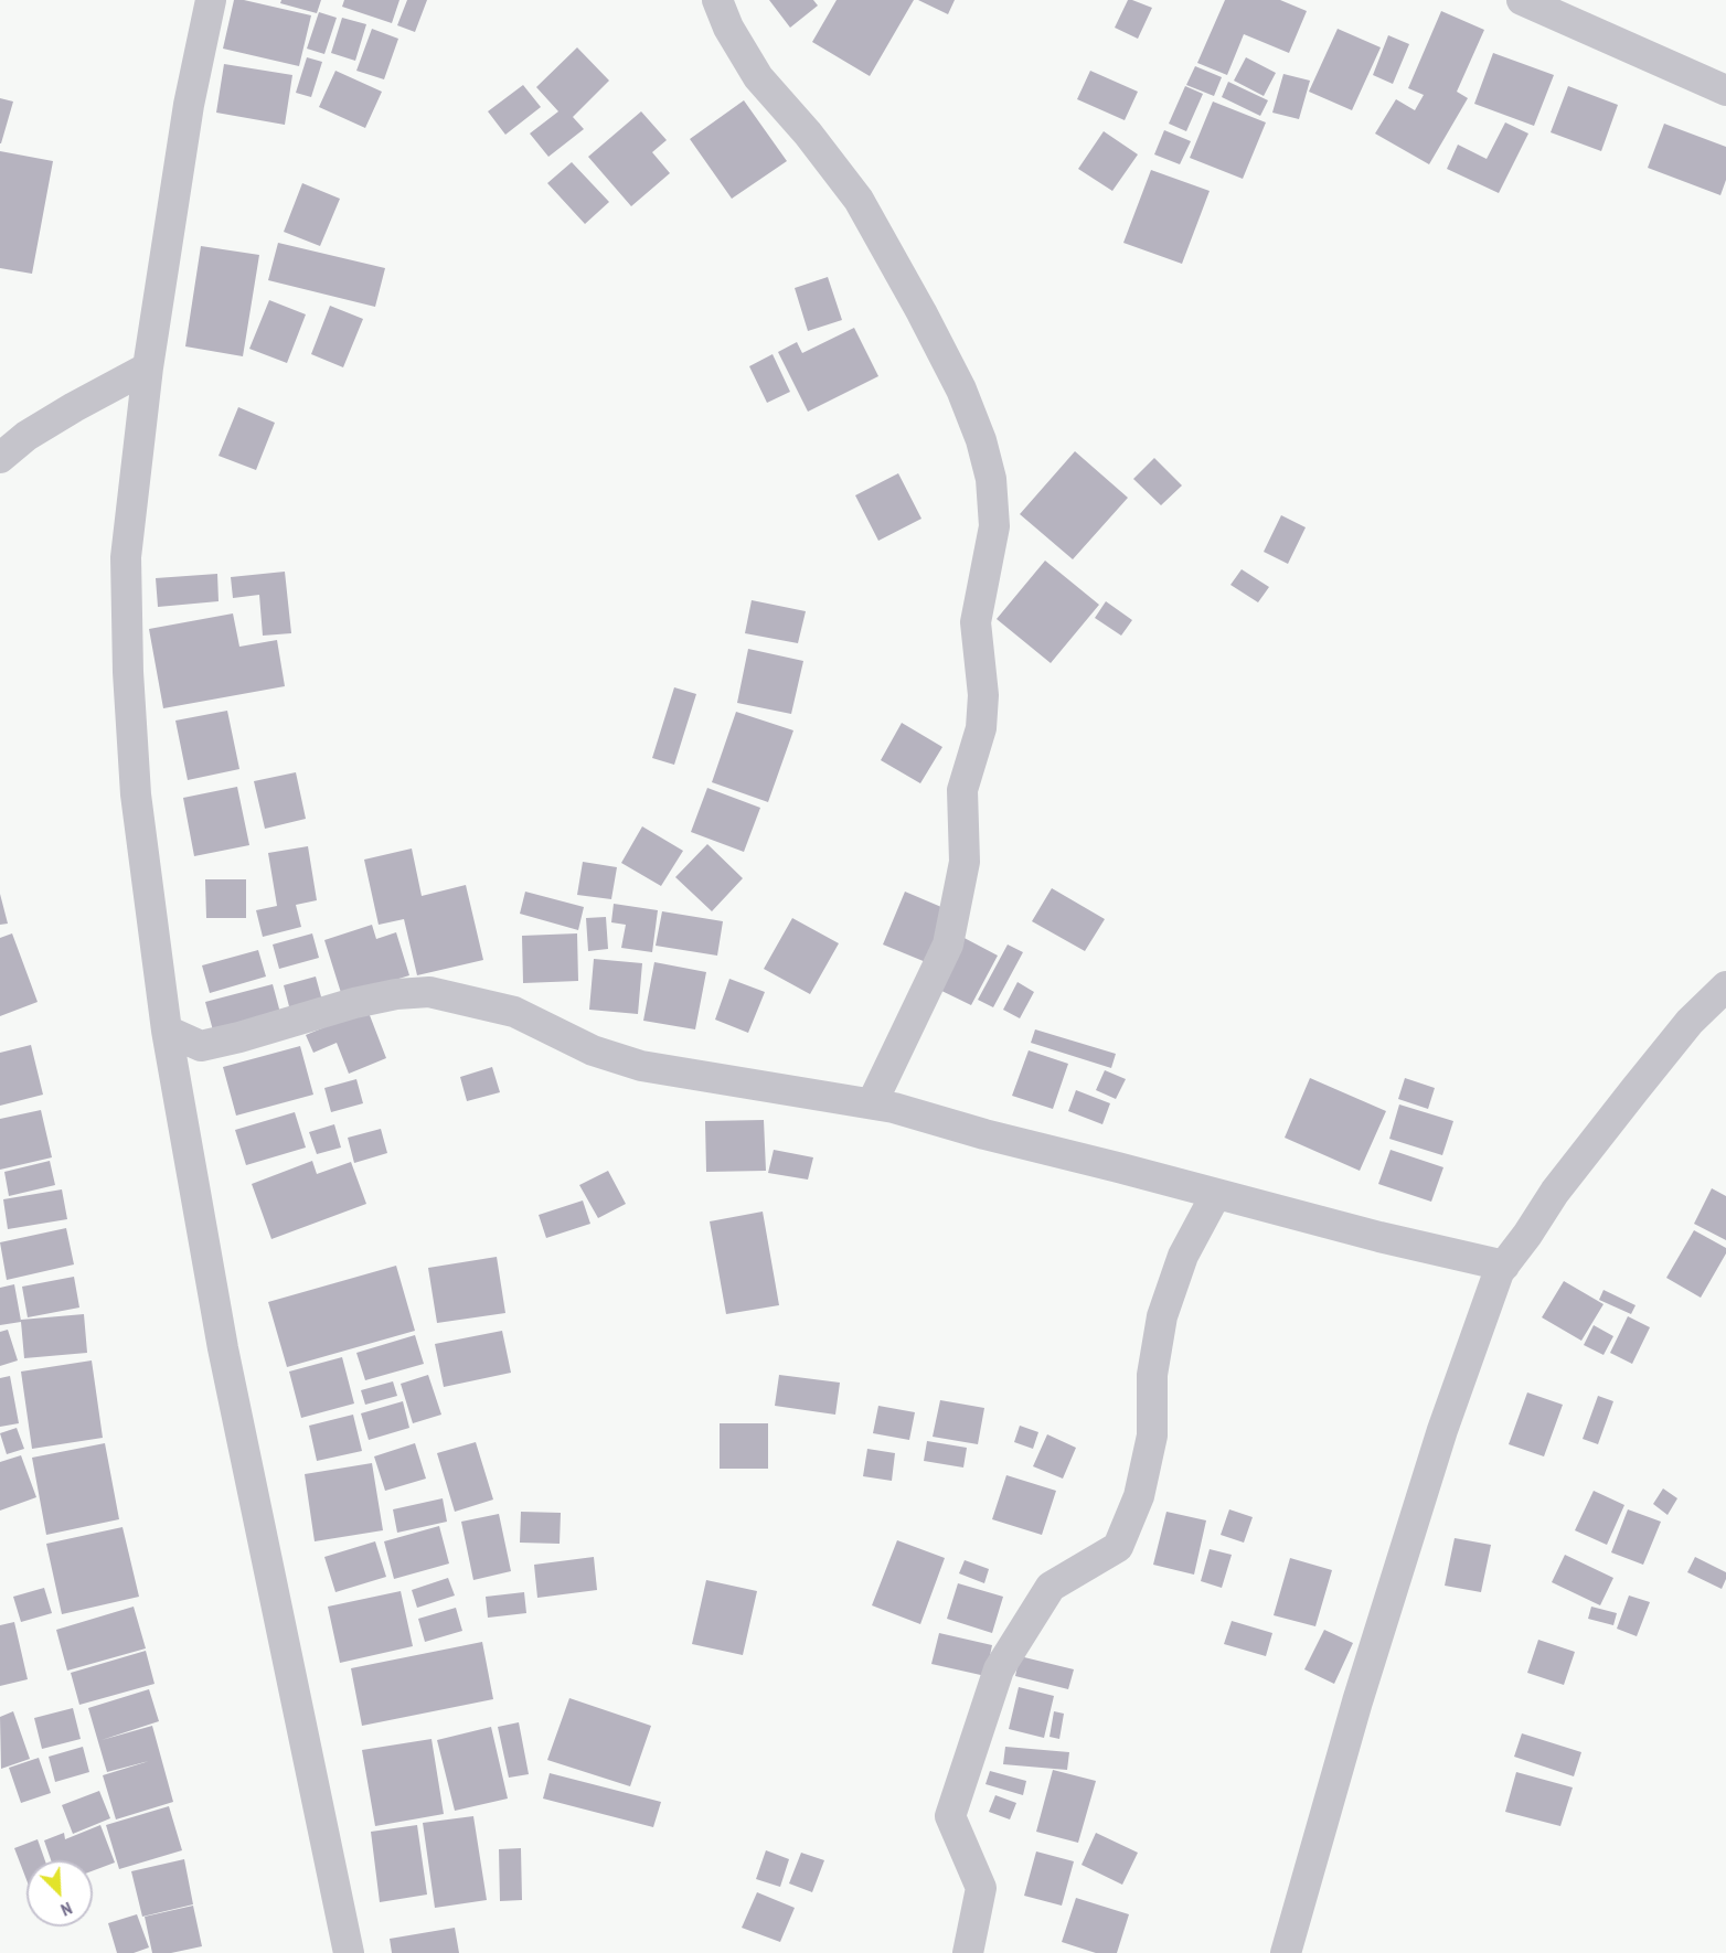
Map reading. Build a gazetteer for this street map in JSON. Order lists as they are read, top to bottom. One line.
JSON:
{"north":"bottom right"}
